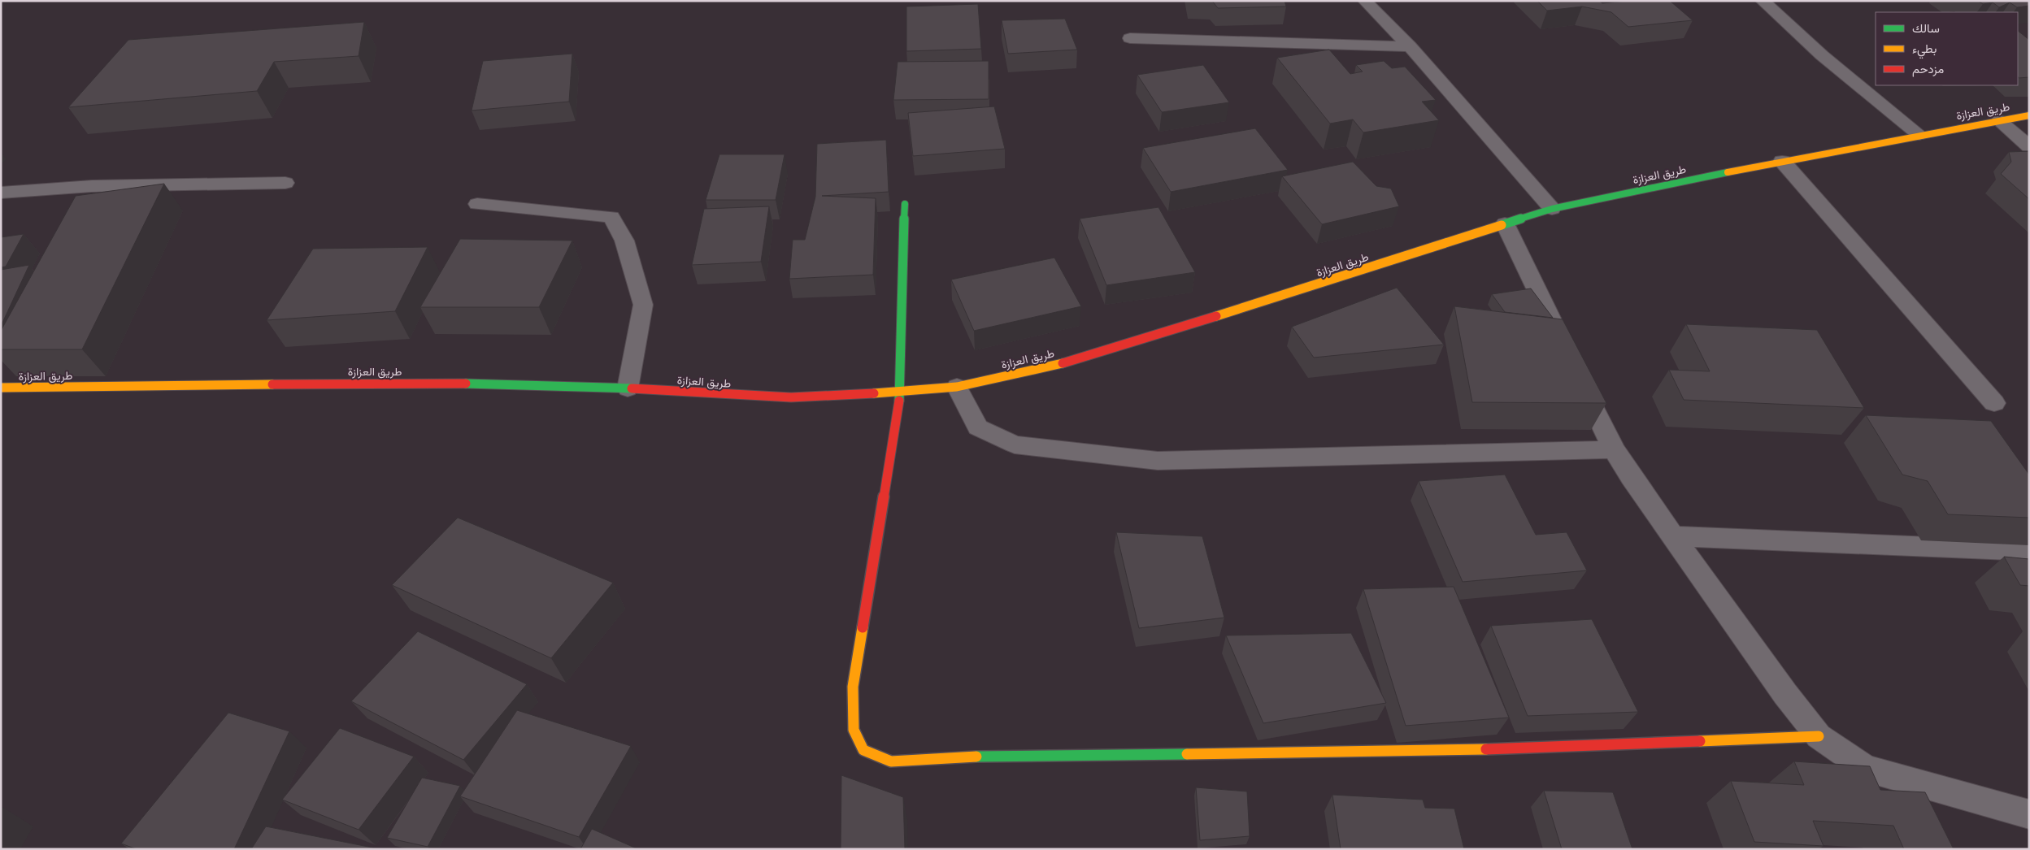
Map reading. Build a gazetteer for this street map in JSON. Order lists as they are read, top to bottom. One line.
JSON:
{"streets":{"street":["طريق العزازة"]},"legend":["سالك","بطيء","مزدحم"]}
